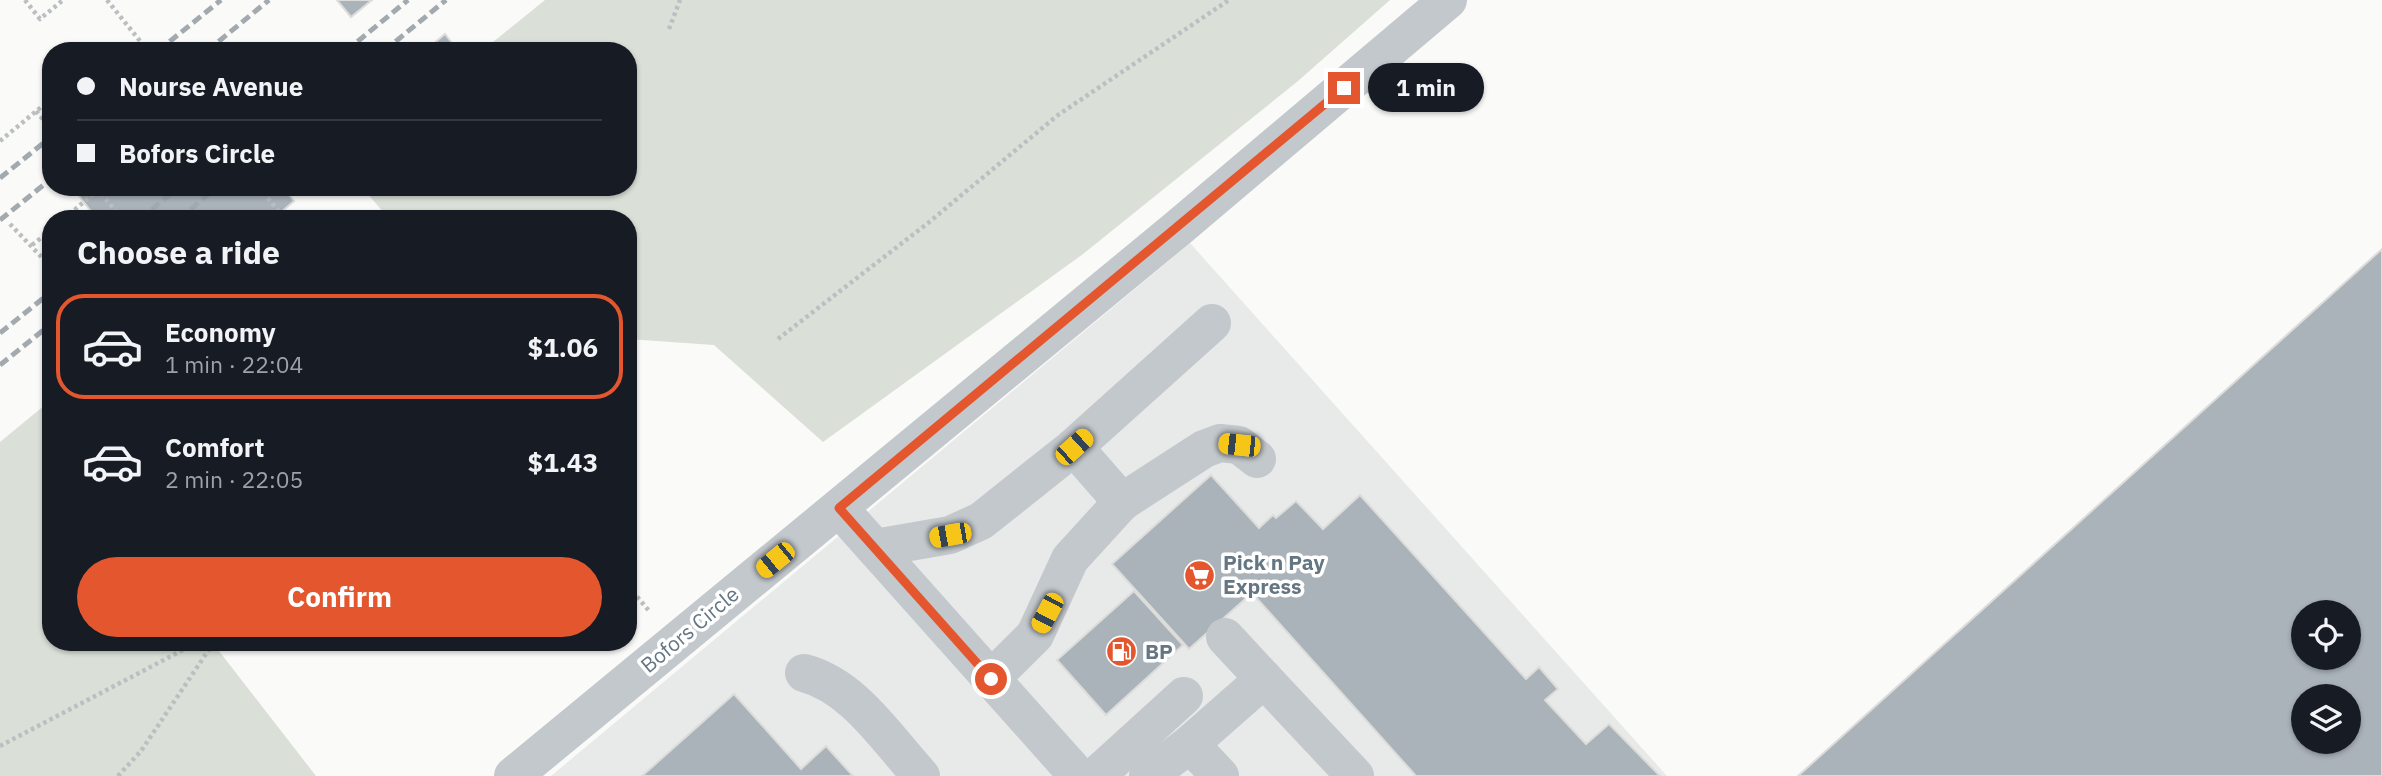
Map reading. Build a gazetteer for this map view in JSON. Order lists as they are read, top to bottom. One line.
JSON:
{"streets":{"street":["Bofors Circle"]},"places":{"supermarket":["Pick n Pay Express"],"fuel station":["BP"]},"page":{"banner":["Nourse Avenue","Bofors Circle"],"bubble":"1 min","heading":"Choose a ride","list":[{"name":"Economy","note":"1 min · 22:04","value":"$1.06"},{"name":"Comfort","note":"2 min · 22:05","value":"$1.43"}],"buttons":"Confirm"}}
